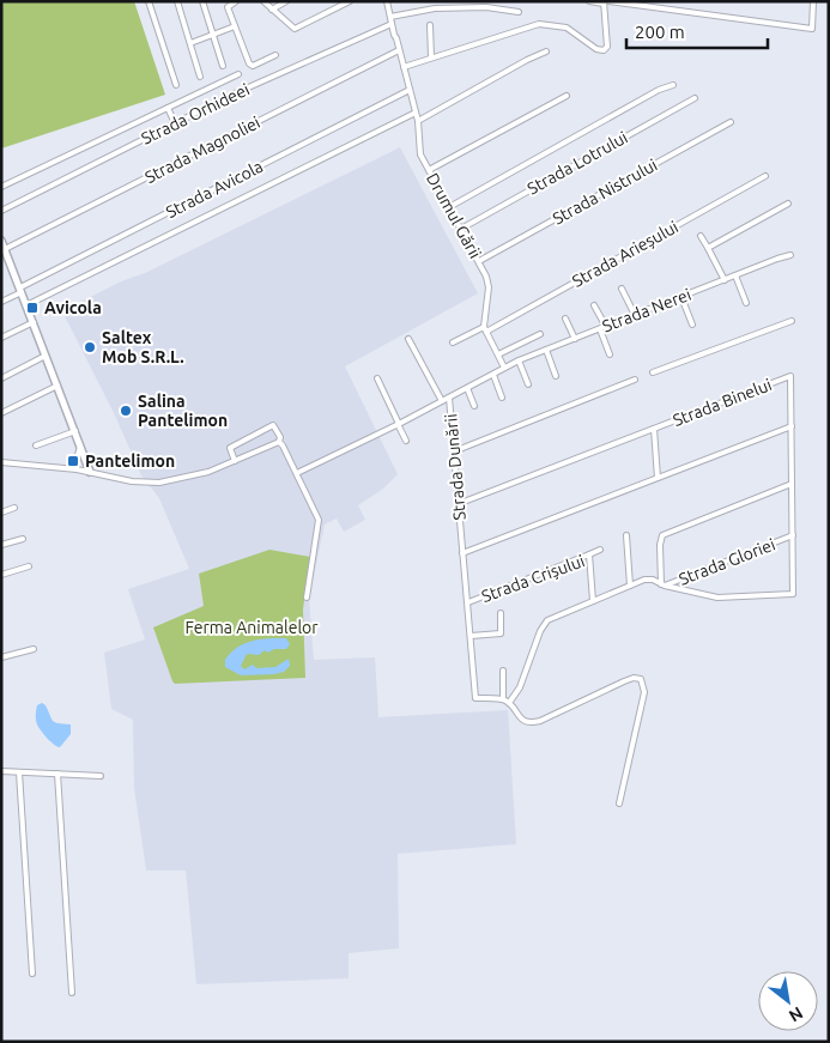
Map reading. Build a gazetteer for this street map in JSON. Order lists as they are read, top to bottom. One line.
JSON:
{"streets":{"street":["Strada Orhideei","Strada Magnoliei","Strada Lotrului","Strada Avicola","Strada Nistrului","Drumul Gării","Strada Arieșului","Strada Nerei","Strada Binelui","Strada Dunării","Strada Gloriei","Strada Crișului"]},"crossings":[["Strada Orhideei","Drumul Gării"],["Strada Magnoliei","Drumul Gării"],["Strada Lotrului","Drumul Gării"],["Strada Avicola","Drumul Gării"],["Strada Nistrului","Drumul Gării"],["Drumul Gării","Strada Arieșului"],["Strada Binelui","Strada Dunării"],["Strada Dunării","Strada Crișului"],["Strada Gloriei","Strada Crișului"]],"parks":["Ferma Animalelor"],"places":{"transit":["Avicola","Pantelimon"],"other":["Saltex Mob S.R.L.","Salina Pantelimon"]},"scale_bar":"200 m","north":"bottom right"}
